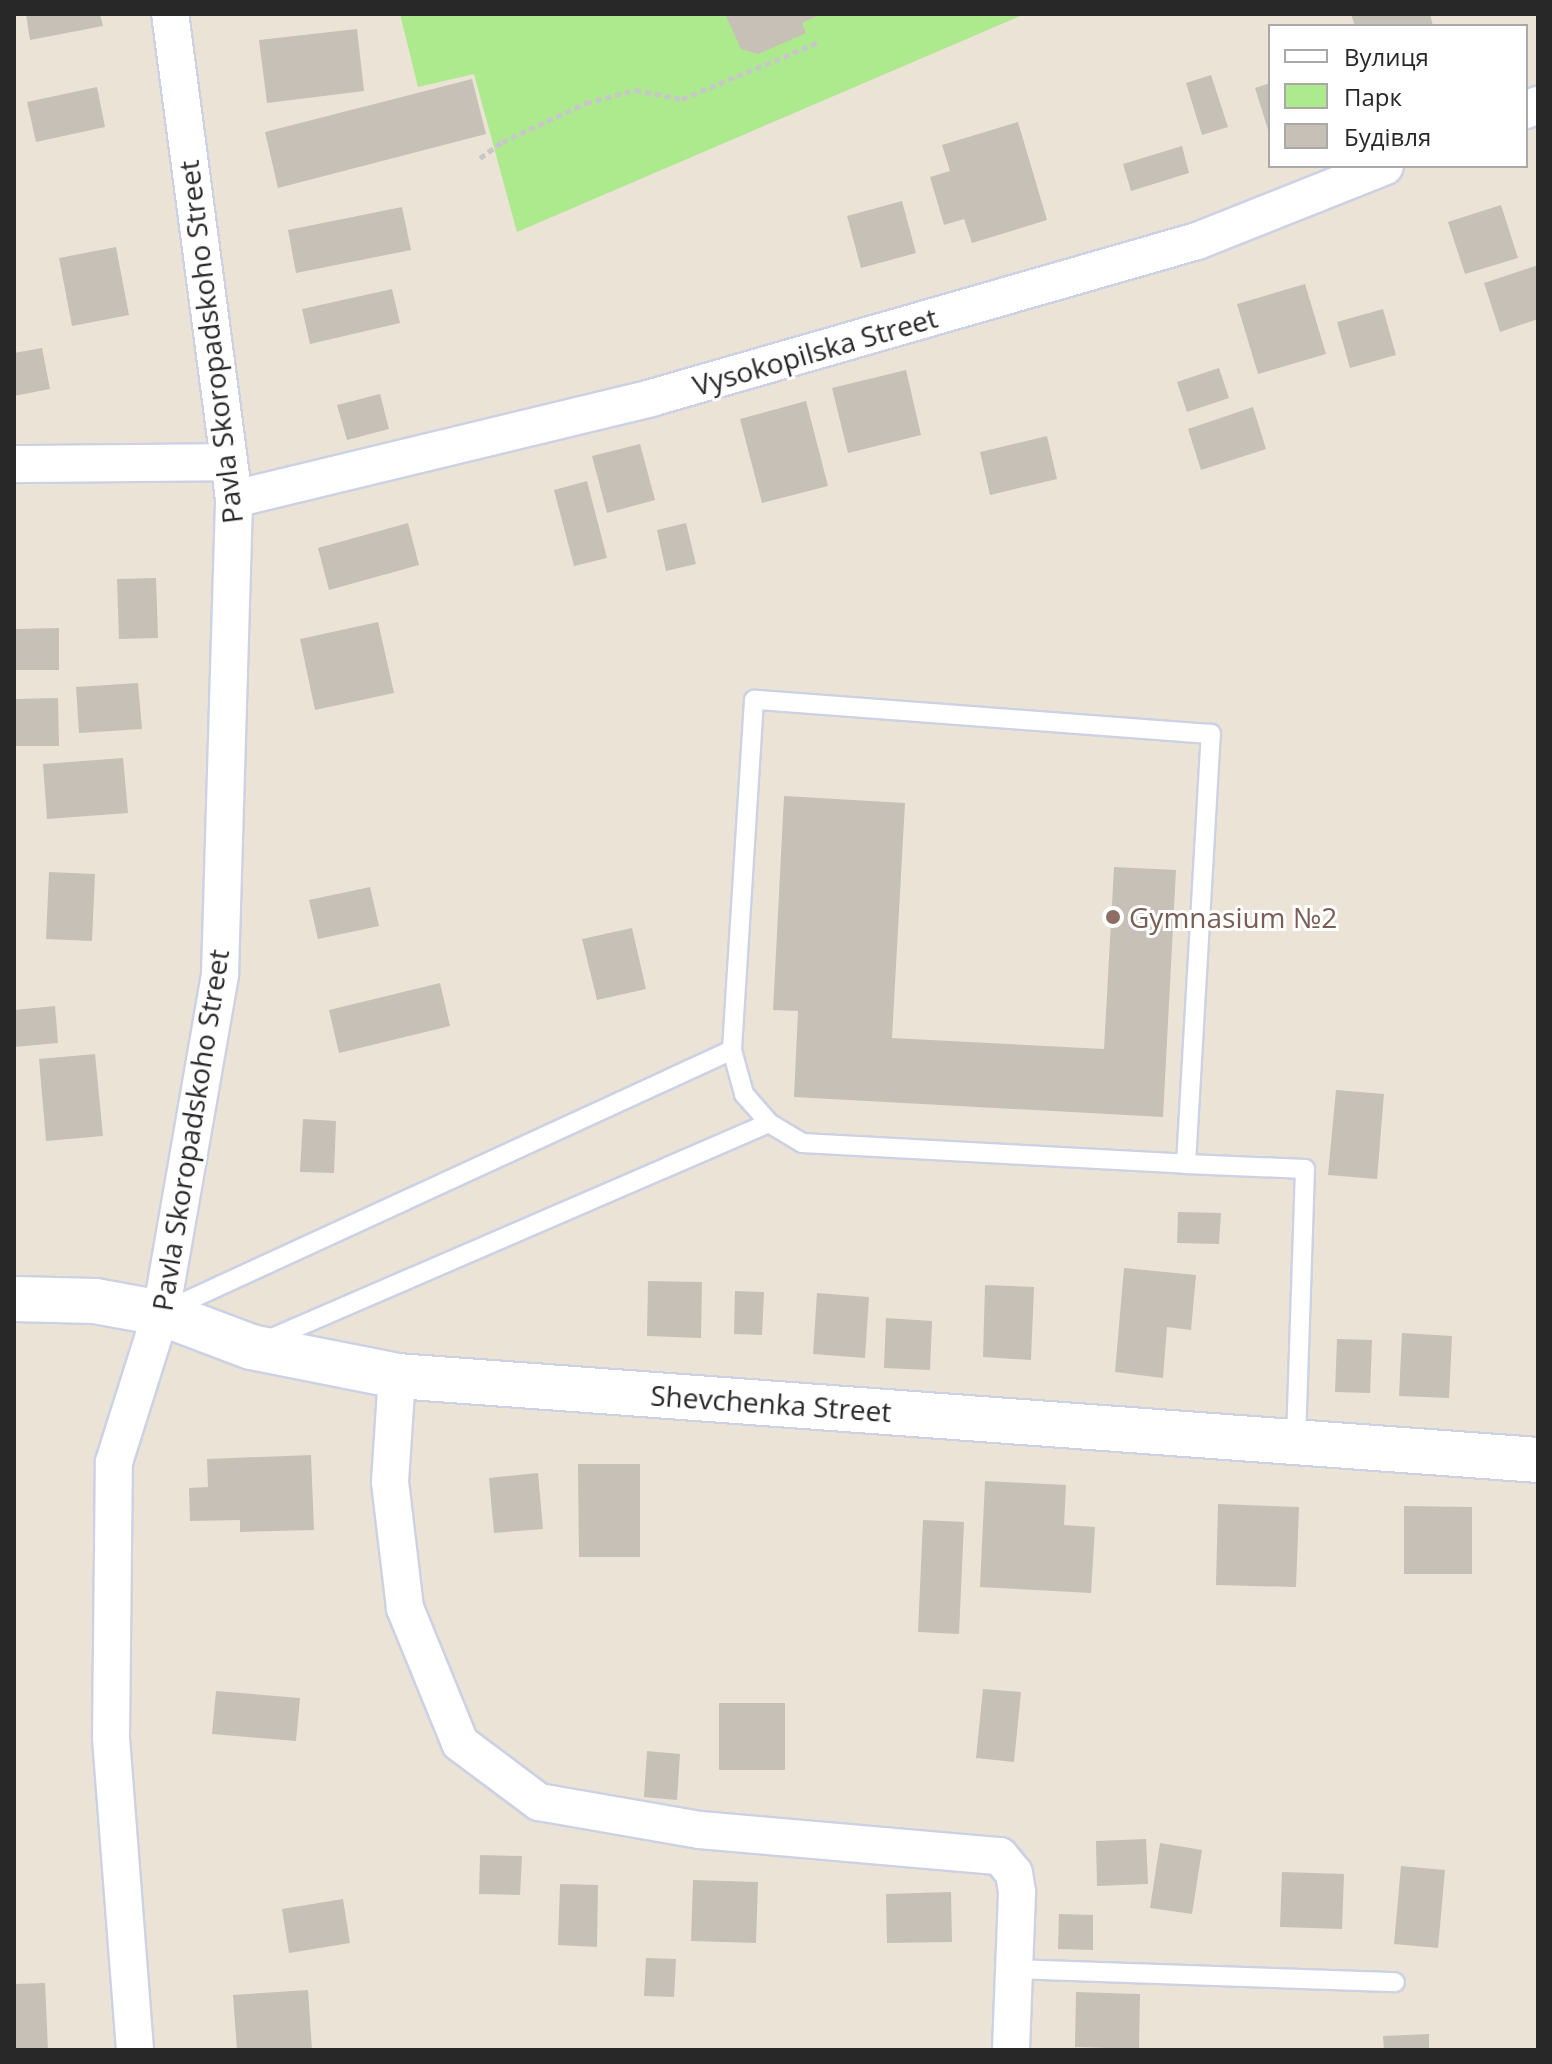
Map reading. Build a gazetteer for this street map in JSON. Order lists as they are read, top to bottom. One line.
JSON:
{"streets":{"street":["Pavla Skoropadskoho Street","Vysokopilska Street","Shevchenka Street"]},"crossings":[["Pavla Skoropadskoho Street","Vysokopilska Street"],["Pavla Skoropadskoho Street","Shevchenka Street"]],"places":["Gymnasium №2"],"legend":["Вулиця","Парк","Будівля"]}
